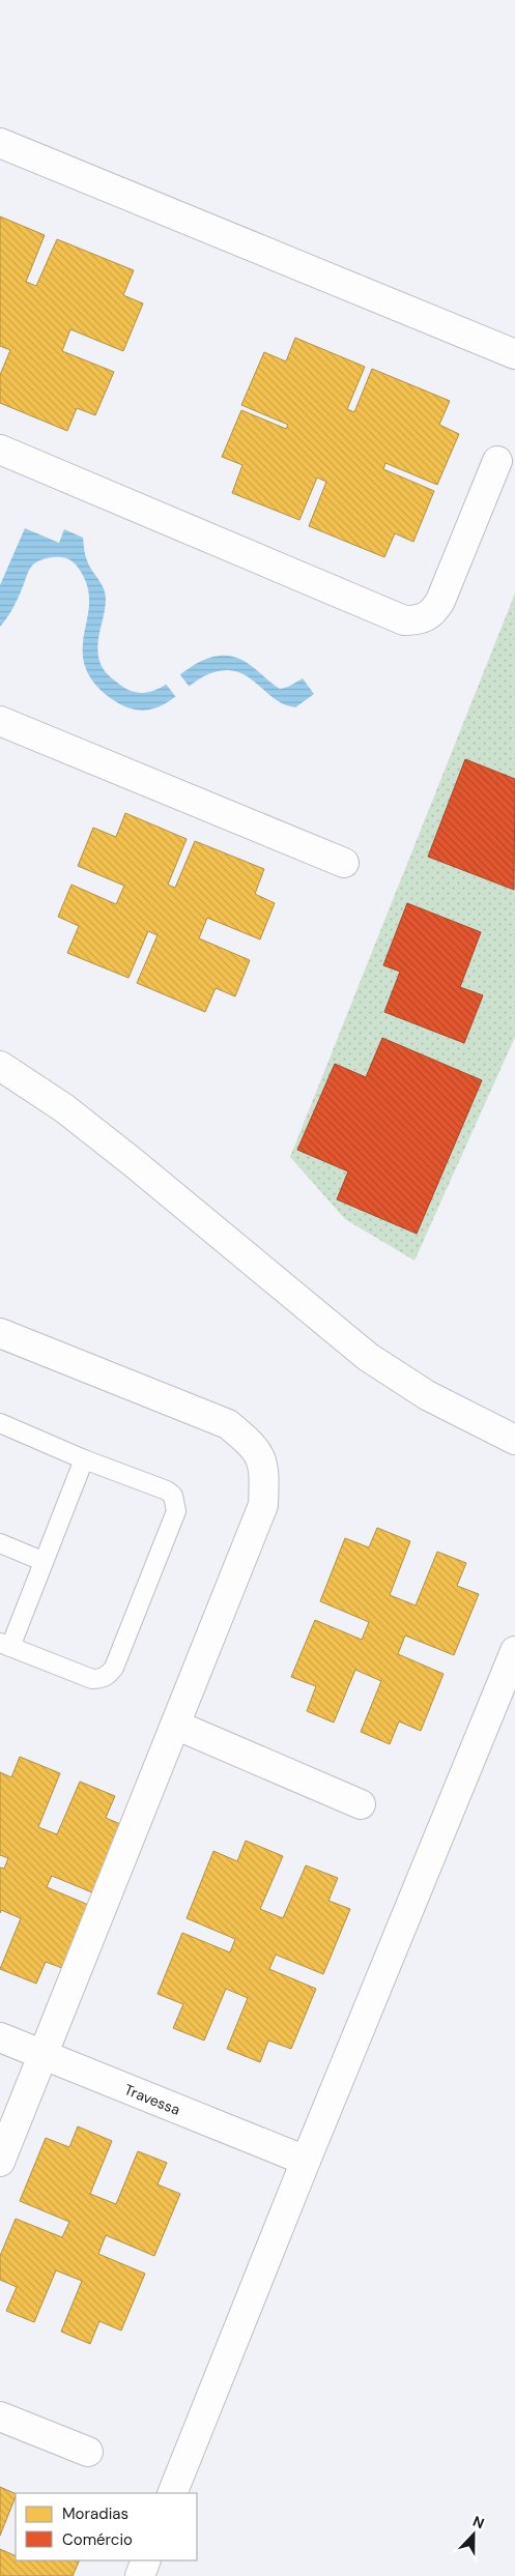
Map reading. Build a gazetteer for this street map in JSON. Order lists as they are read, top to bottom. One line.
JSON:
{"streets":{"street":["Travessa"]},"legend":["Moradias","Comércio"],"north":"top"}
